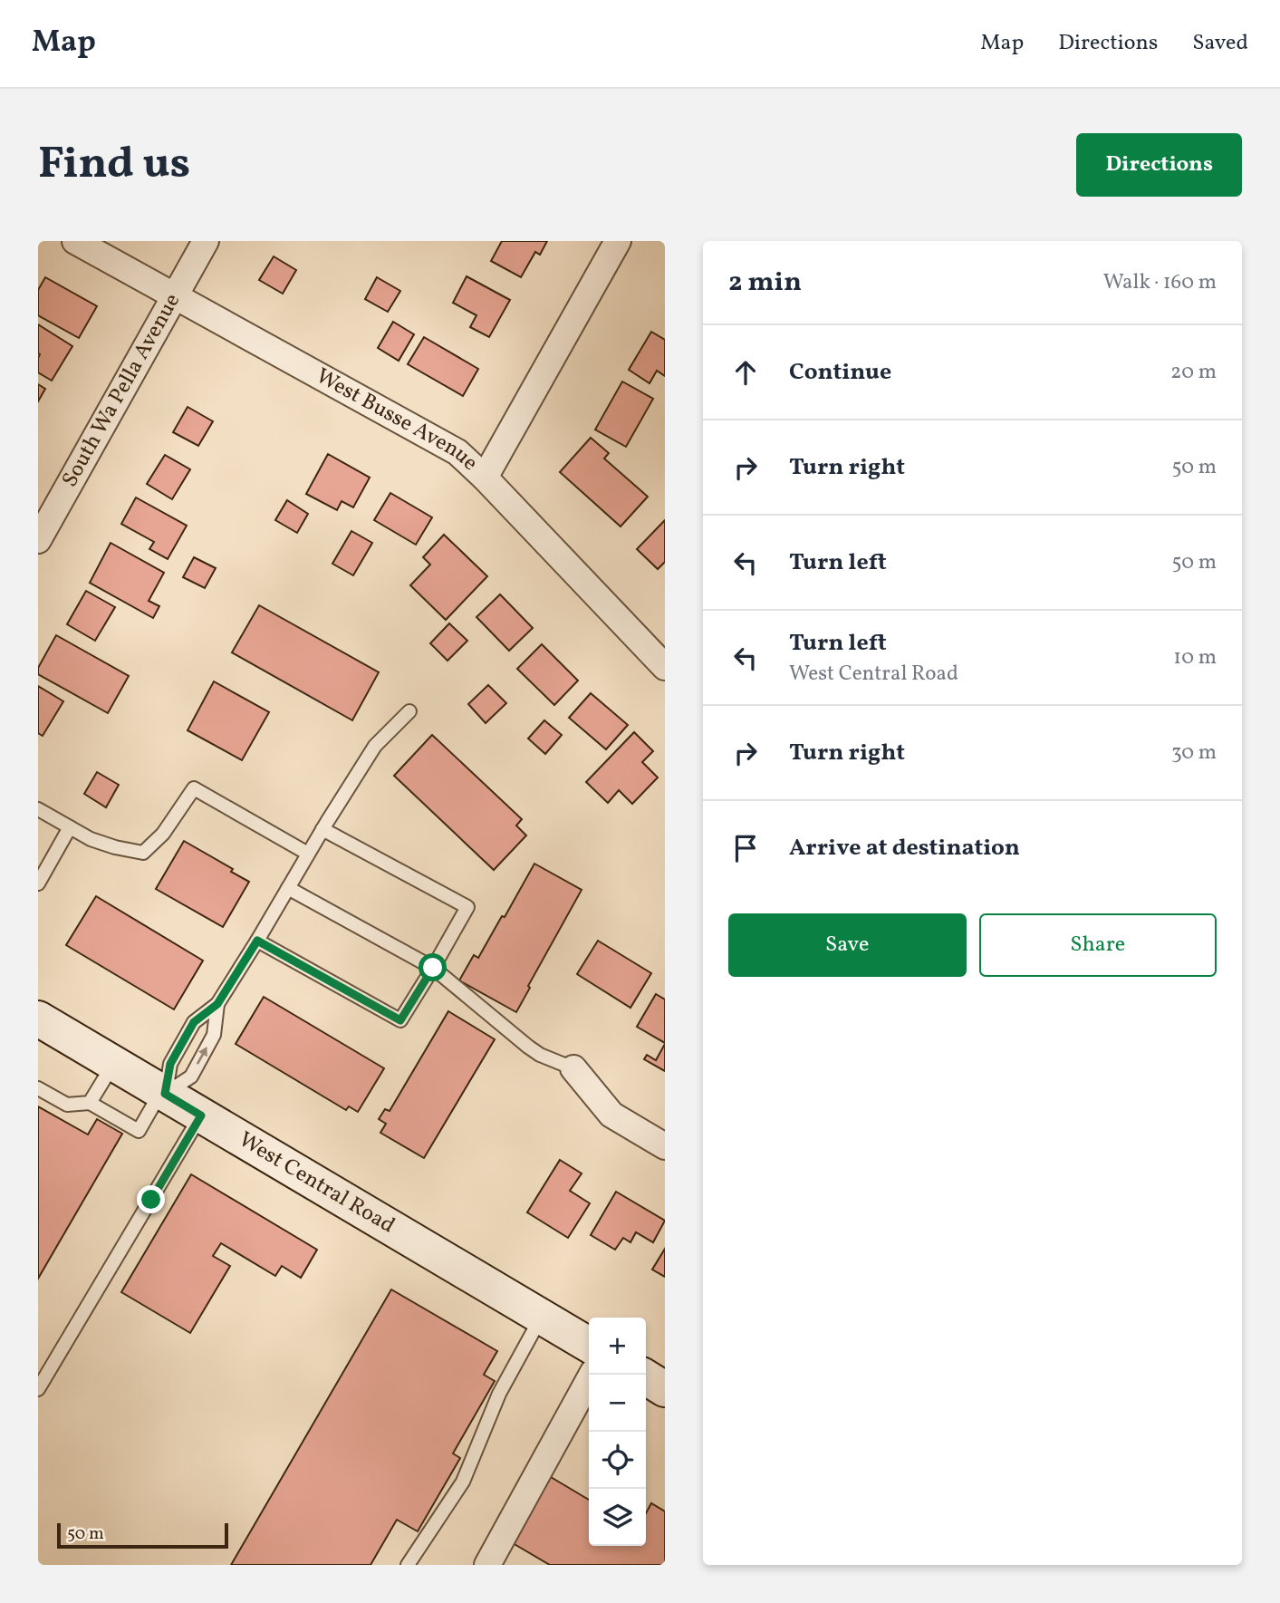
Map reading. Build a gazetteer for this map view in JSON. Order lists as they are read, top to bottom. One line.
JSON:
{"streets":{"main road":["West Central Road"],"street":["South Wa Pella Avenue","West Busse Avenue"]},"crossings":[["South Wa Pella Avenue","West Busse Avenue"]],"scale_bar":"50 m","page":{"header":"Map","nav":["Map","Directions","Saved"],"buttons":["Directions",["Save","Share"]],"title":"Find us","heading":["2 min","Walk · 160 m"],"list":[["Continue","20 m"],["Turn right","50 m"],["Turn left","50 m"],["Turn left","West Central Road","10 m"],["Turn right","30 m"],"Arrive at destination"],"map_buttons":["+","−"],"scale":"50 m"}}
